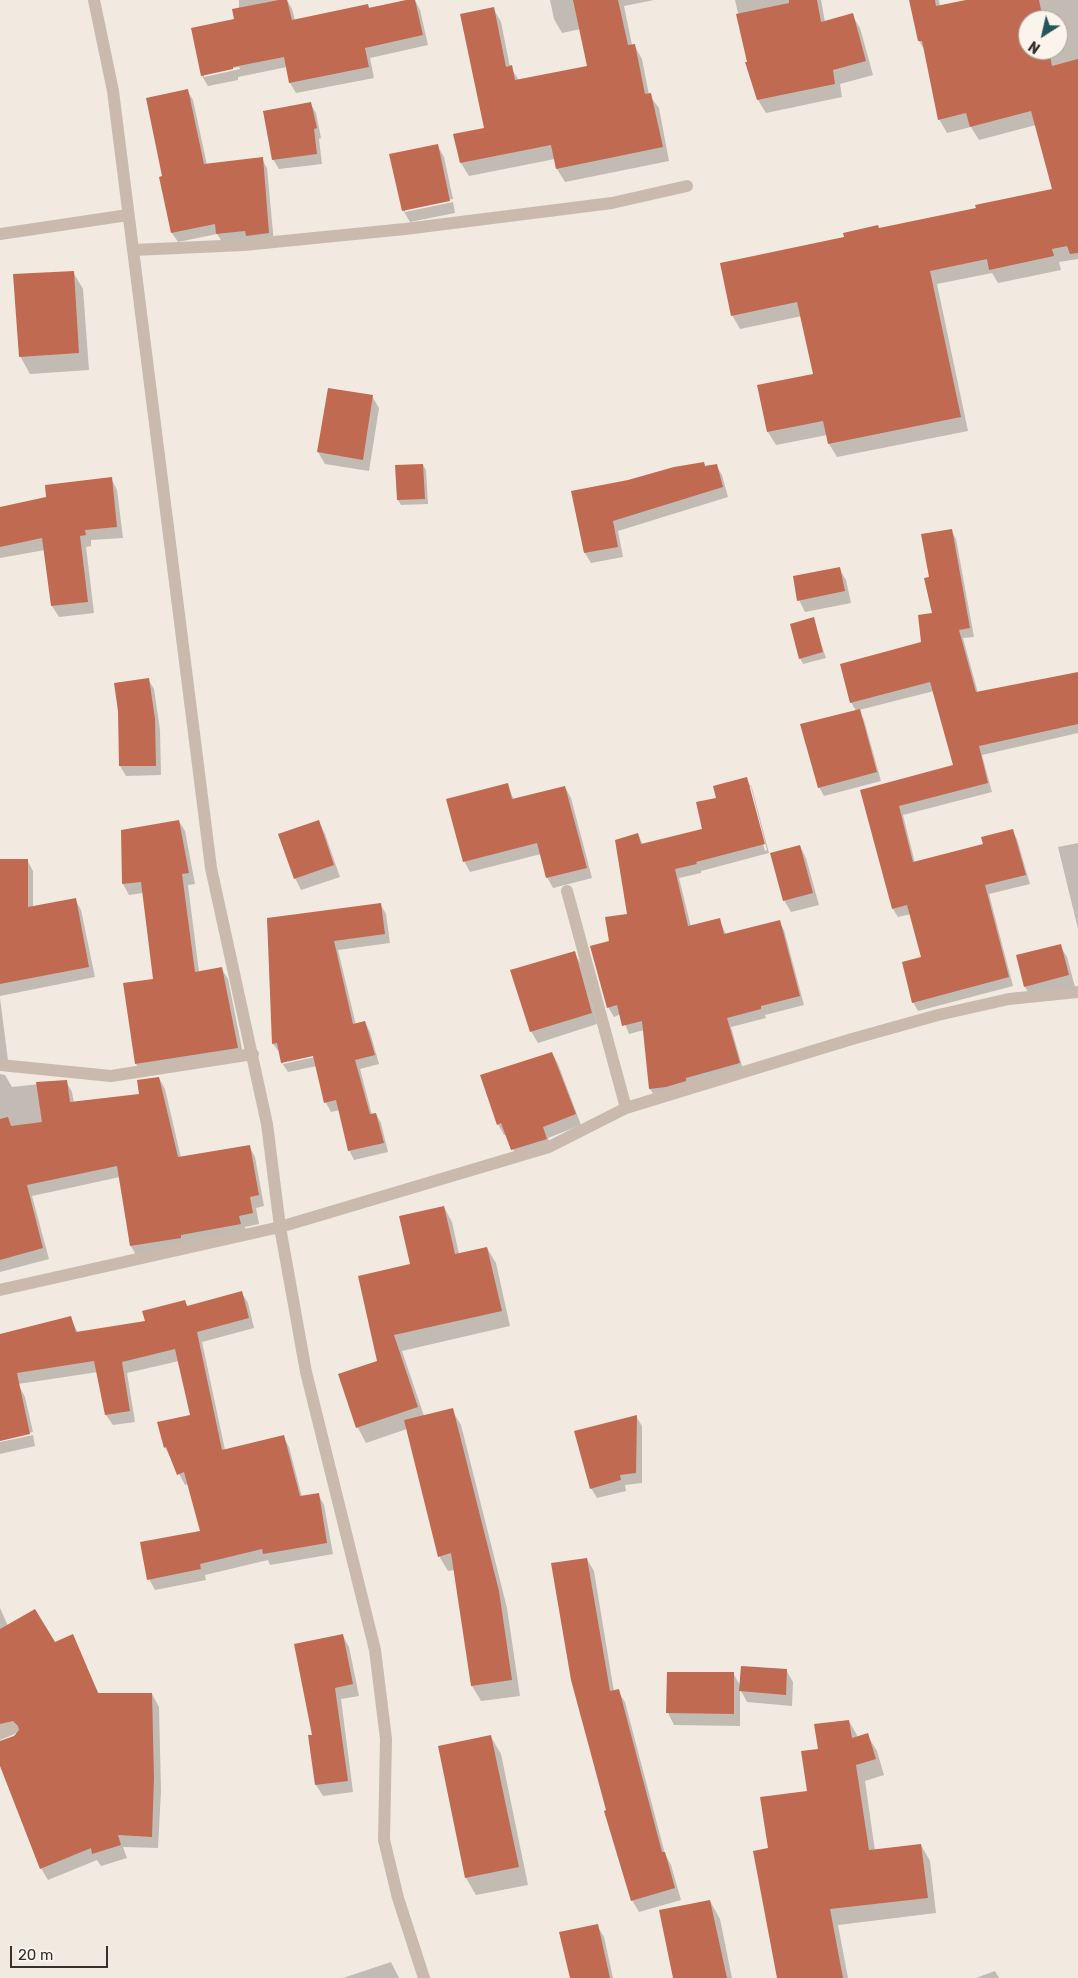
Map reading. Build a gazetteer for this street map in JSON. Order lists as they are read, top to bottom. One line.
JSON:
{"scale_bar":"20 m","north":"bottom left"}
